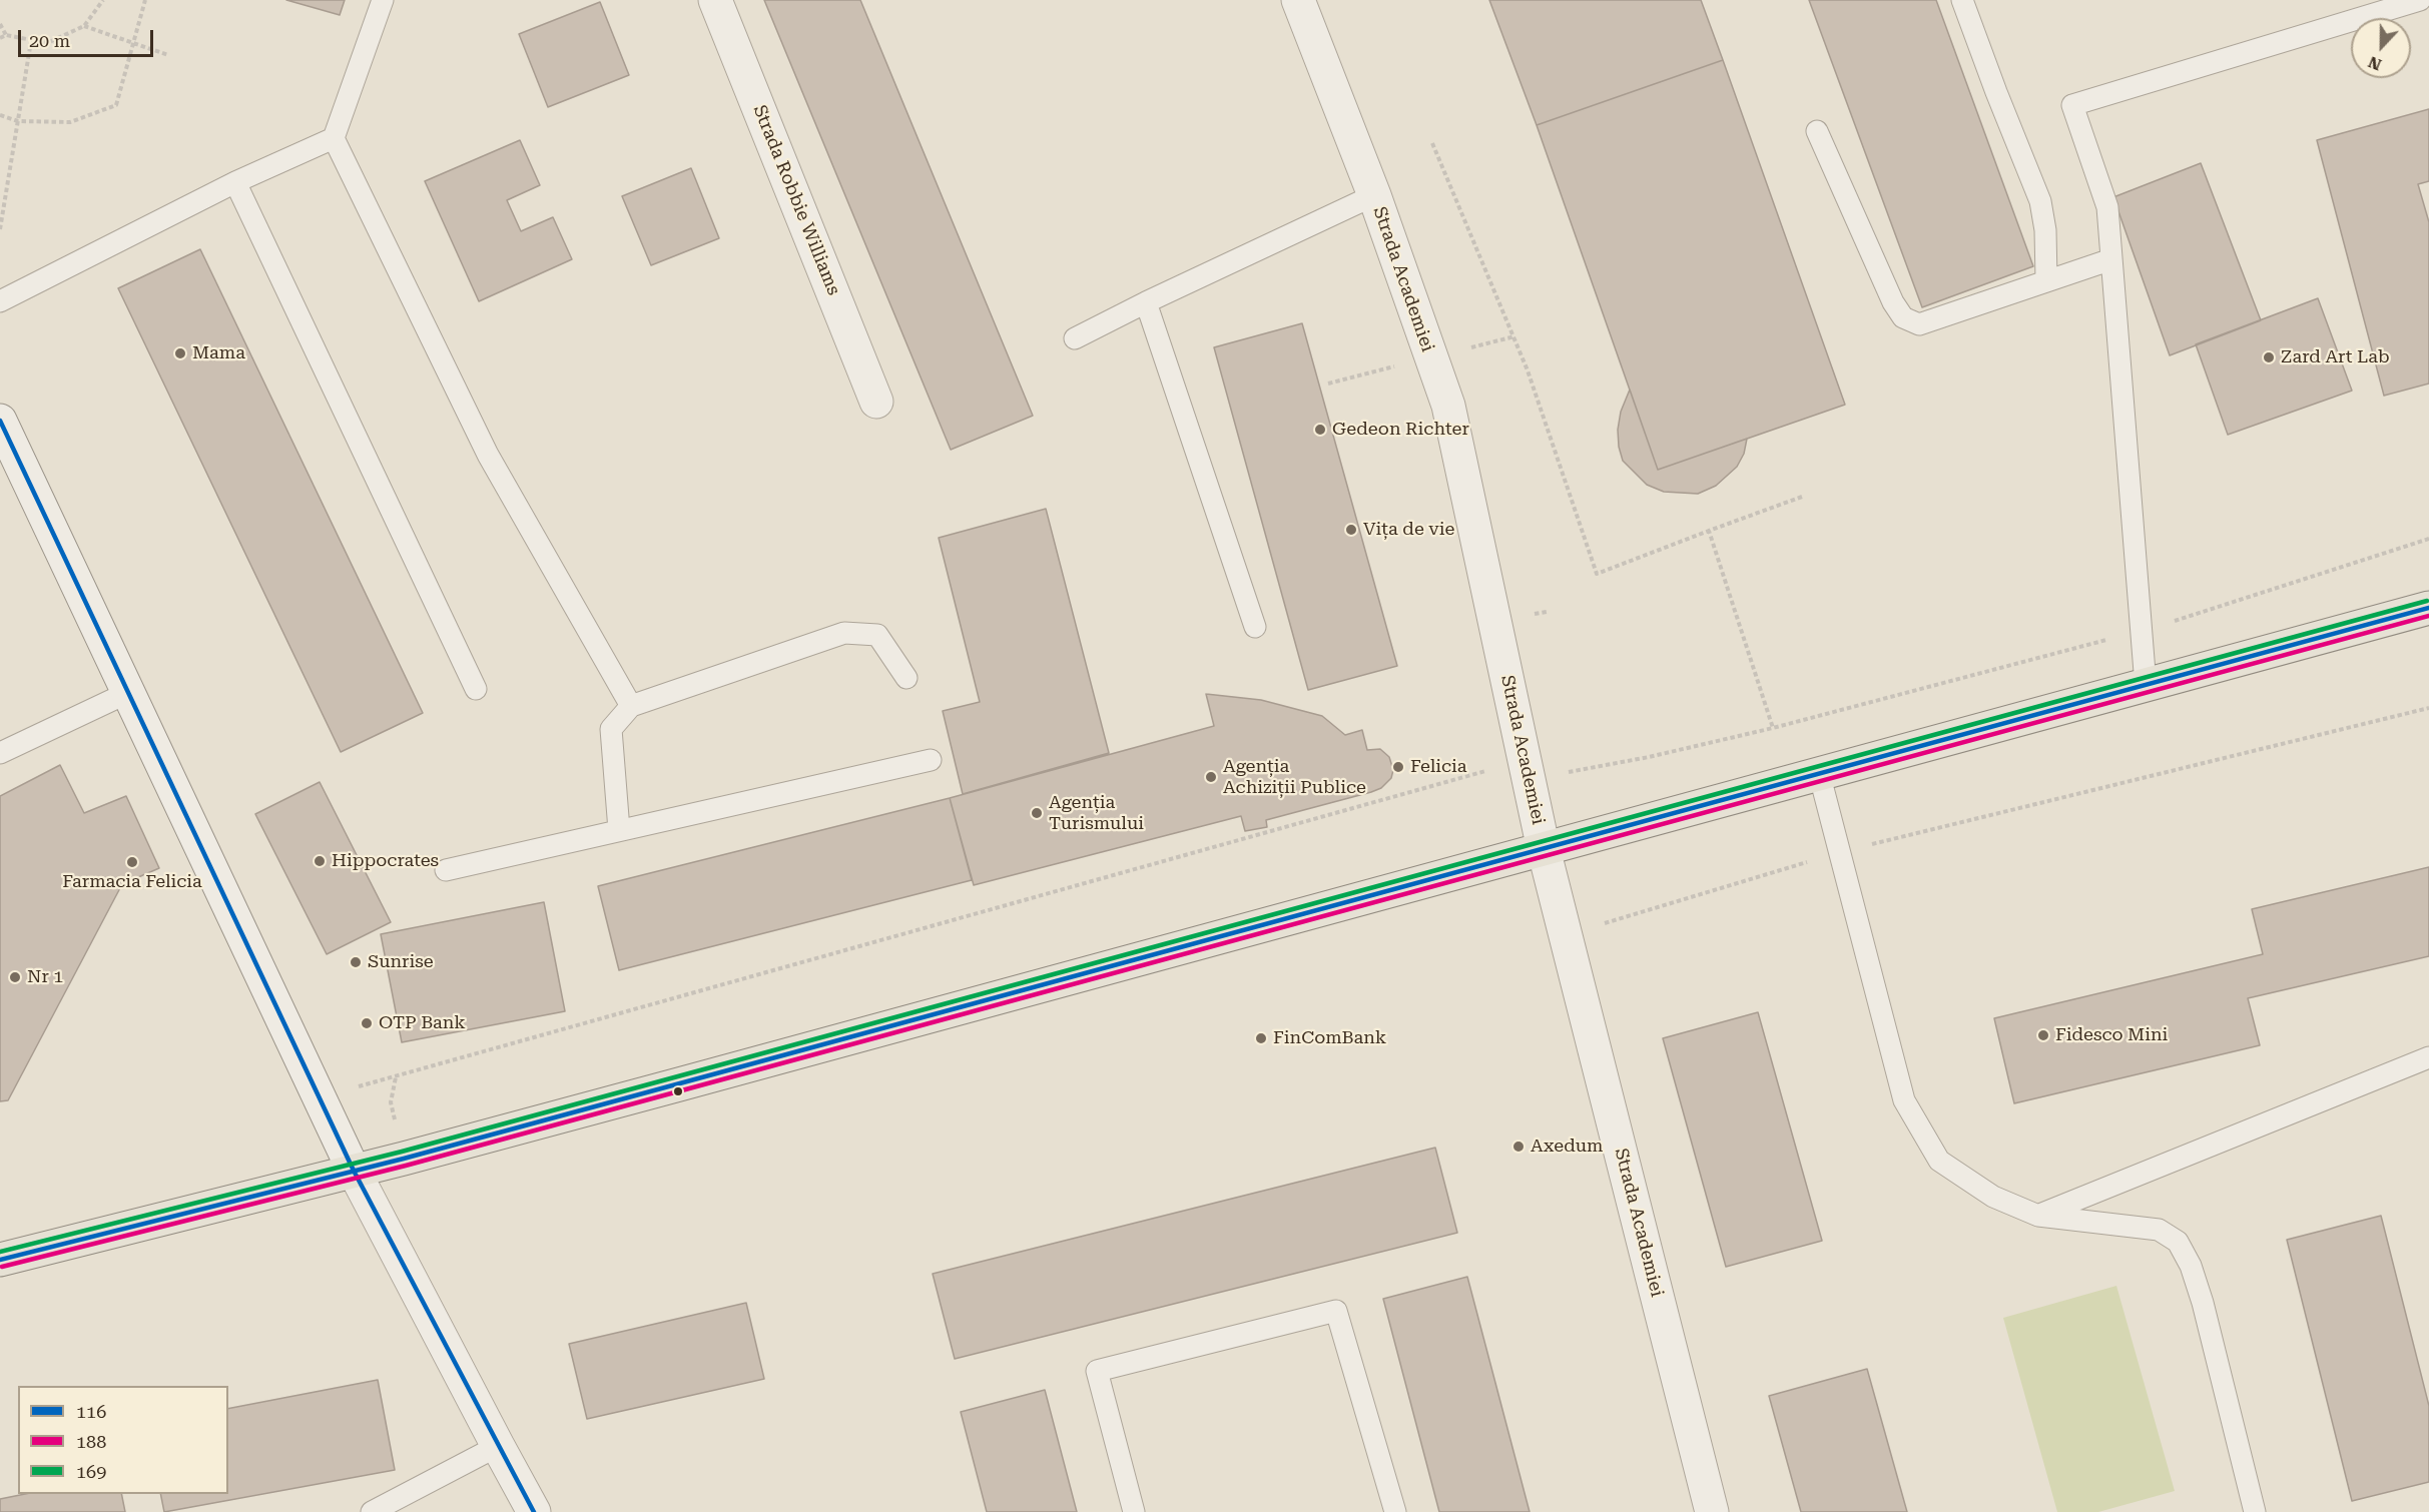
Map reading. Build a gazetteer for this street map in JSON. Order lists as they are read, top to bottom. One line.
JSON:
{"streets":{"street":["Strada Robbie Williams","Strada Academiei"]},"places":["Mama","Zard Art Lab","Gedeon Richter","Vița de vie","Felicia","Agenția Achiziții Publice","Agenția Turismului","Hippocrates","Farmacia Felicia","Sunrise","Nr 1","OTP Bank","Fidesco Mini","FinComBank","Axedum"],"lines":["transit line 116","transit line 169","transit line 188"],"legend":["116","188","169"],"scale_bar":"20 m","north":"bottom"}
